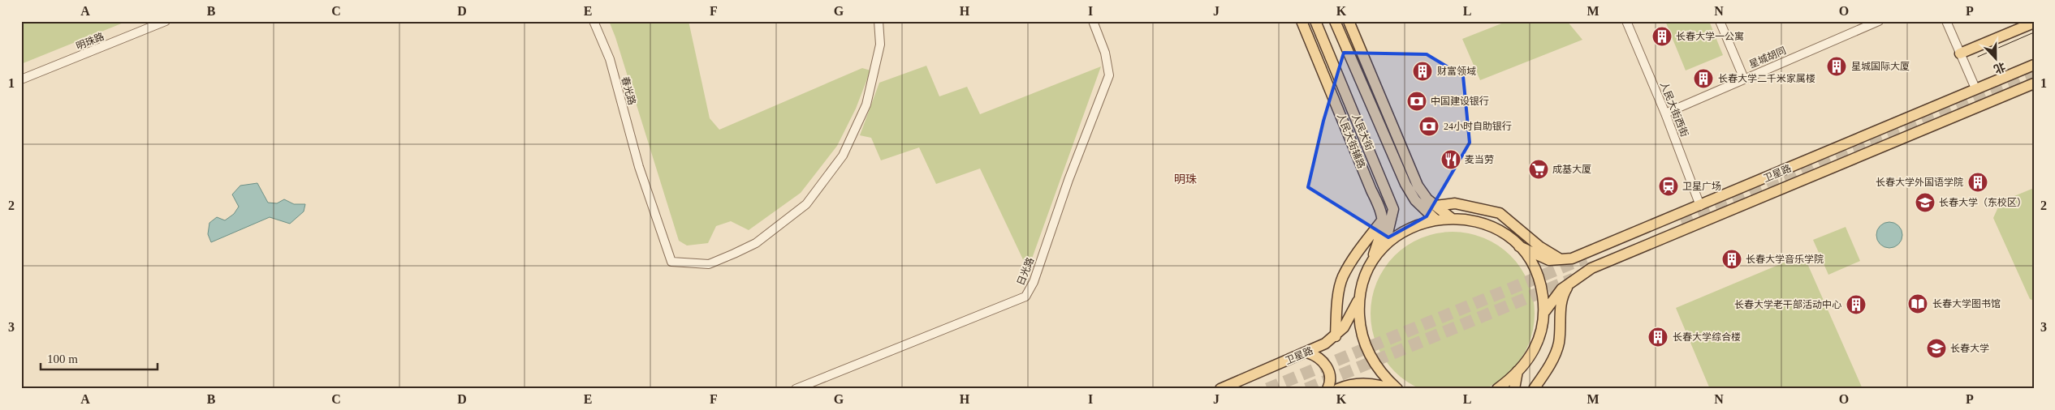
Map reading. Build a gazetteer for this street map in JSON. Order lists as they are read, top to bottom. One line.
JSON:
{"streets":{"main road":["人民大街","人民大街辅路","卫星路"],"street":["明珠路","星城胡同","春光路","人民大街西街","日光路"]},"crossings":[["星城胡同","人民大街西街"],["人民大街西街","卫星路"]],"districts":["明珠"],"places":{"building":["长春大学一公寓","星城国际大厦","财富领域","长春大学二千米家属楼","长春大学外国语学院","长春大学音乐学院","长春大学老干部活动中心","长春大学综合楼"],"bank":["中国建设银行","24小时自助银行"],"restaurant":["麦当劳"],"supermarket":["成基大厦"],"station":["卫星广场"],"school or university":["长春大学（东校区）","长春大学"],"library":["长春大学图书馆"]},"scale_bar":"100 m","north":"bottom","grid":{"columns":["A","B","C","D","E","F","G","H","I","J","K","L","M","N","O","P"],"rows":["1","2","3"]}}
